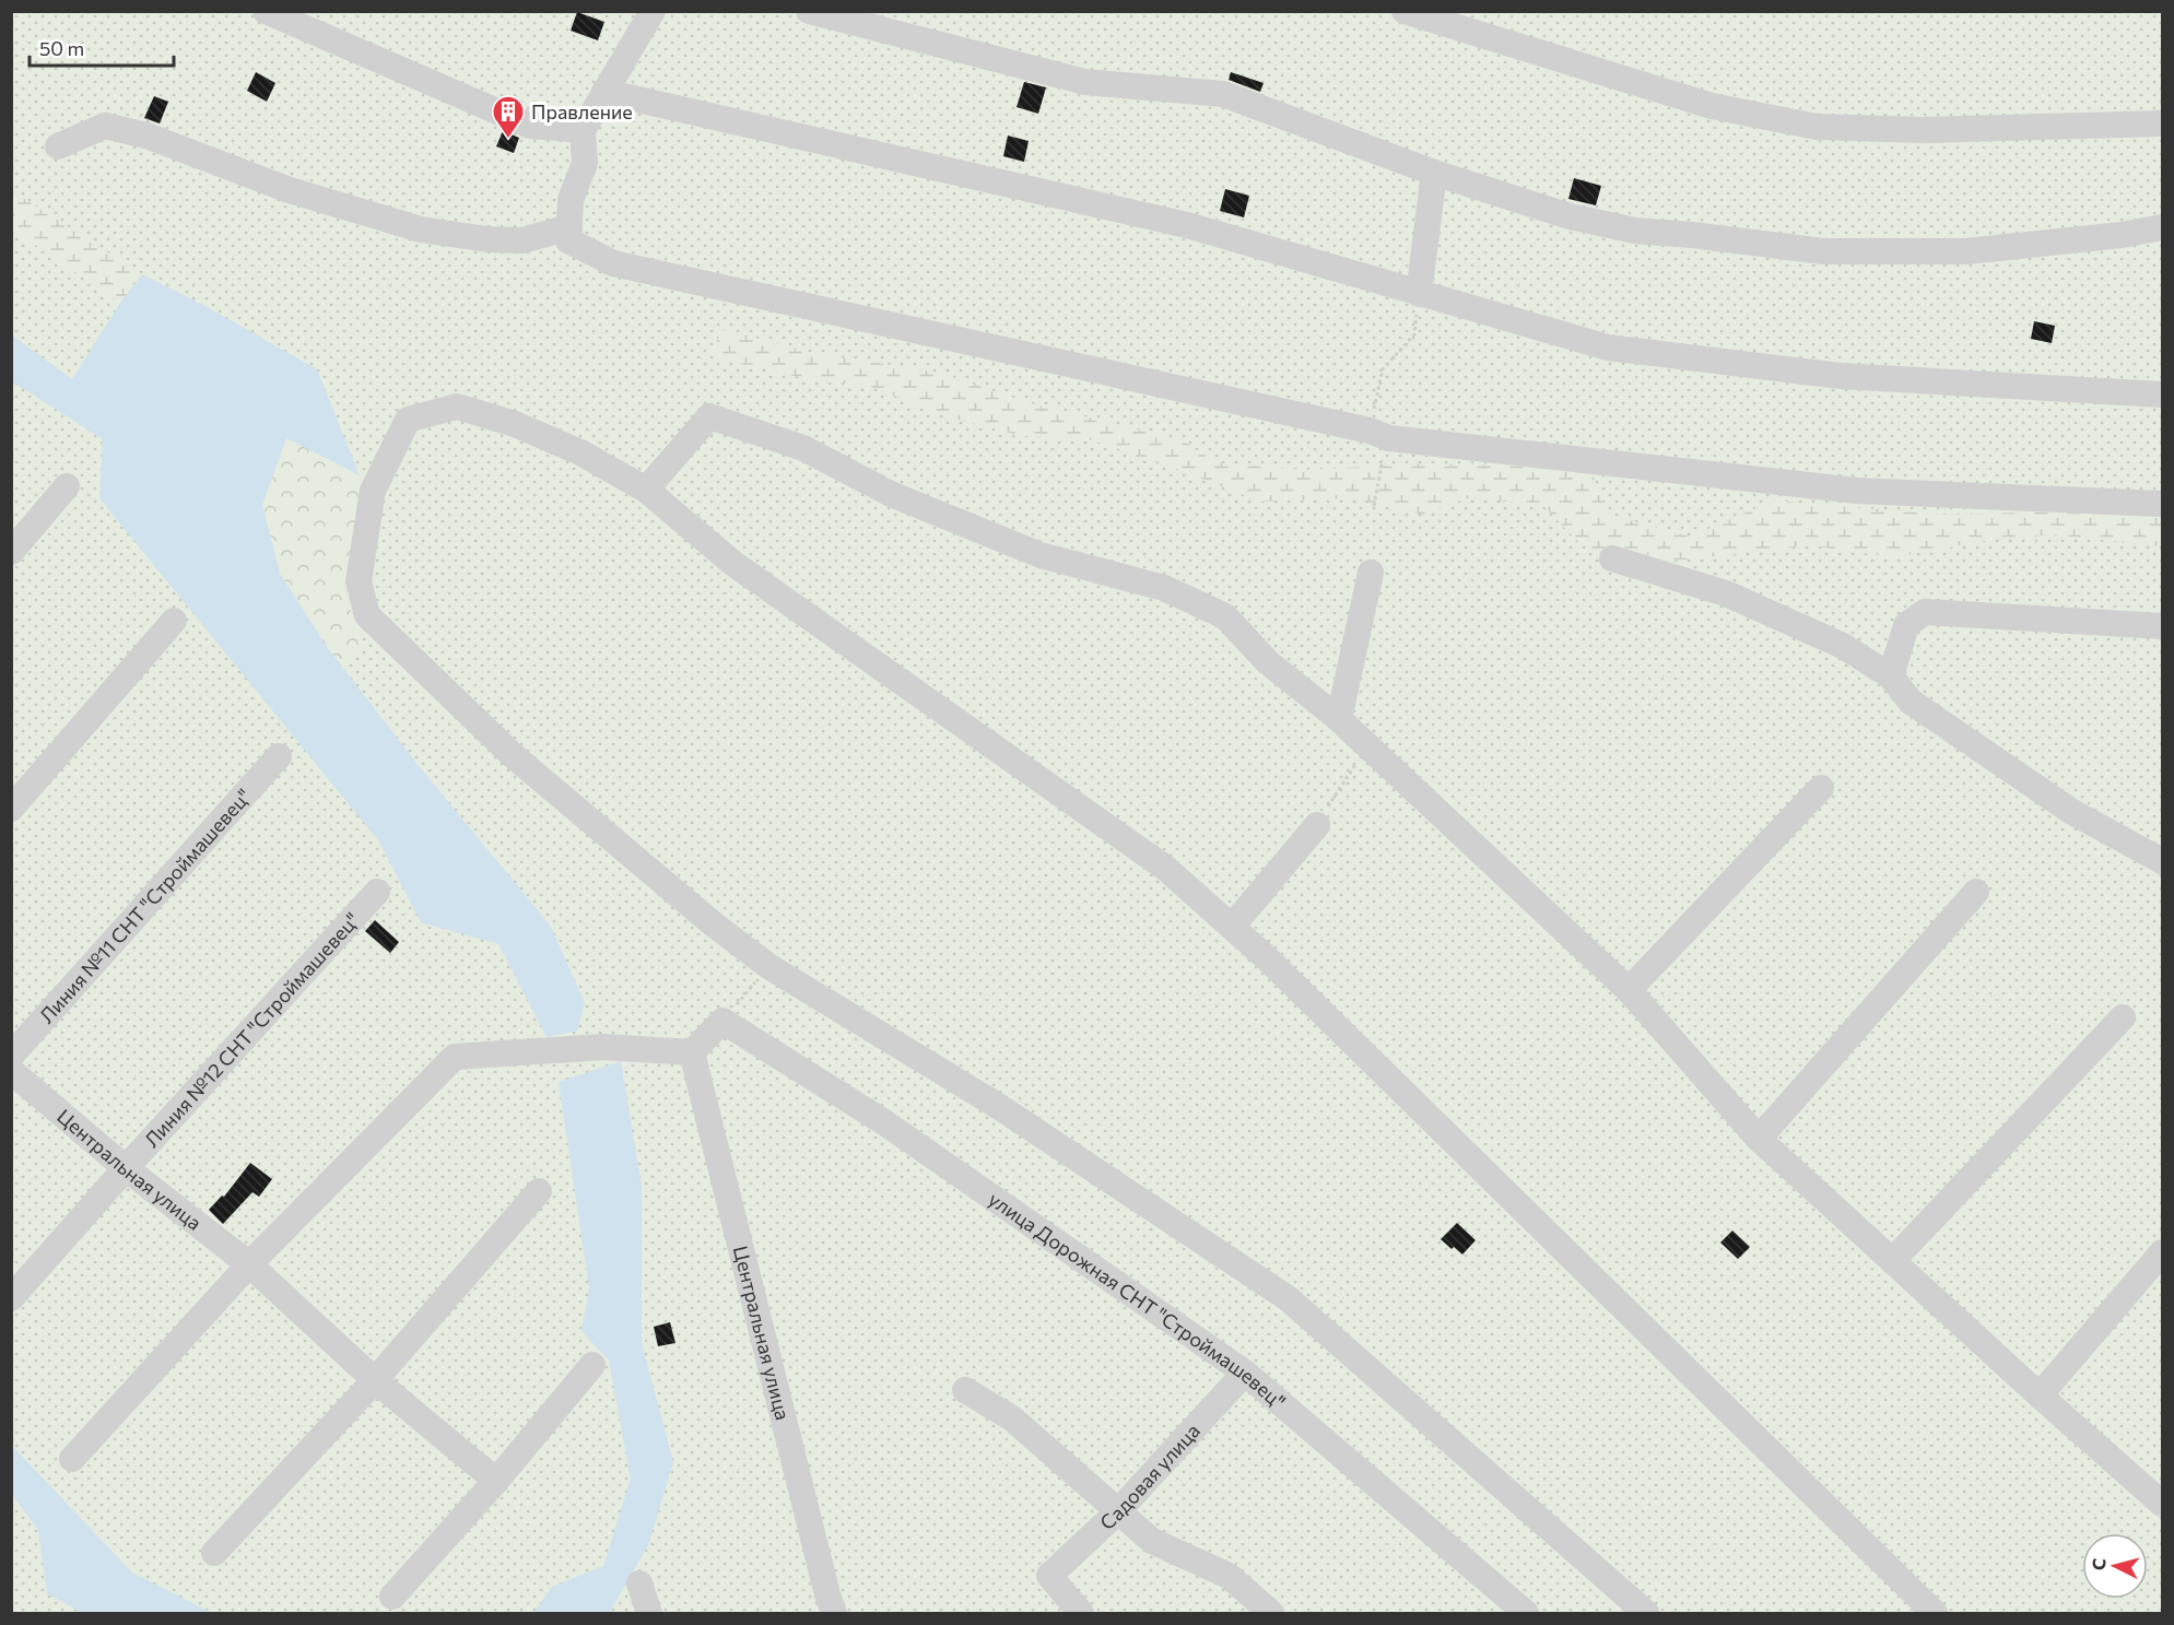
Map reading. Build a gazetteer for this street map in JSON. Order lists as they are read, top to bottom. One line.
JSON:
{"streets":{"street":["Линия №11 СНТ \"Строймашевец\"","Линия №12 СНТ \"Строймашевец\"","Центральная улица","улица Дорожная СНТ \"Строймашевец\"","Садовая улица"]},"crossings":[["Линия №12 СНТ \"Строймашевец\"","Центральная улица"],["улица Дорожная СНТ \"Строймашевец\"","Садовая улица"]],"places":{"building":["Правление"]},"scale_bar":"50 m","north":"left"}
